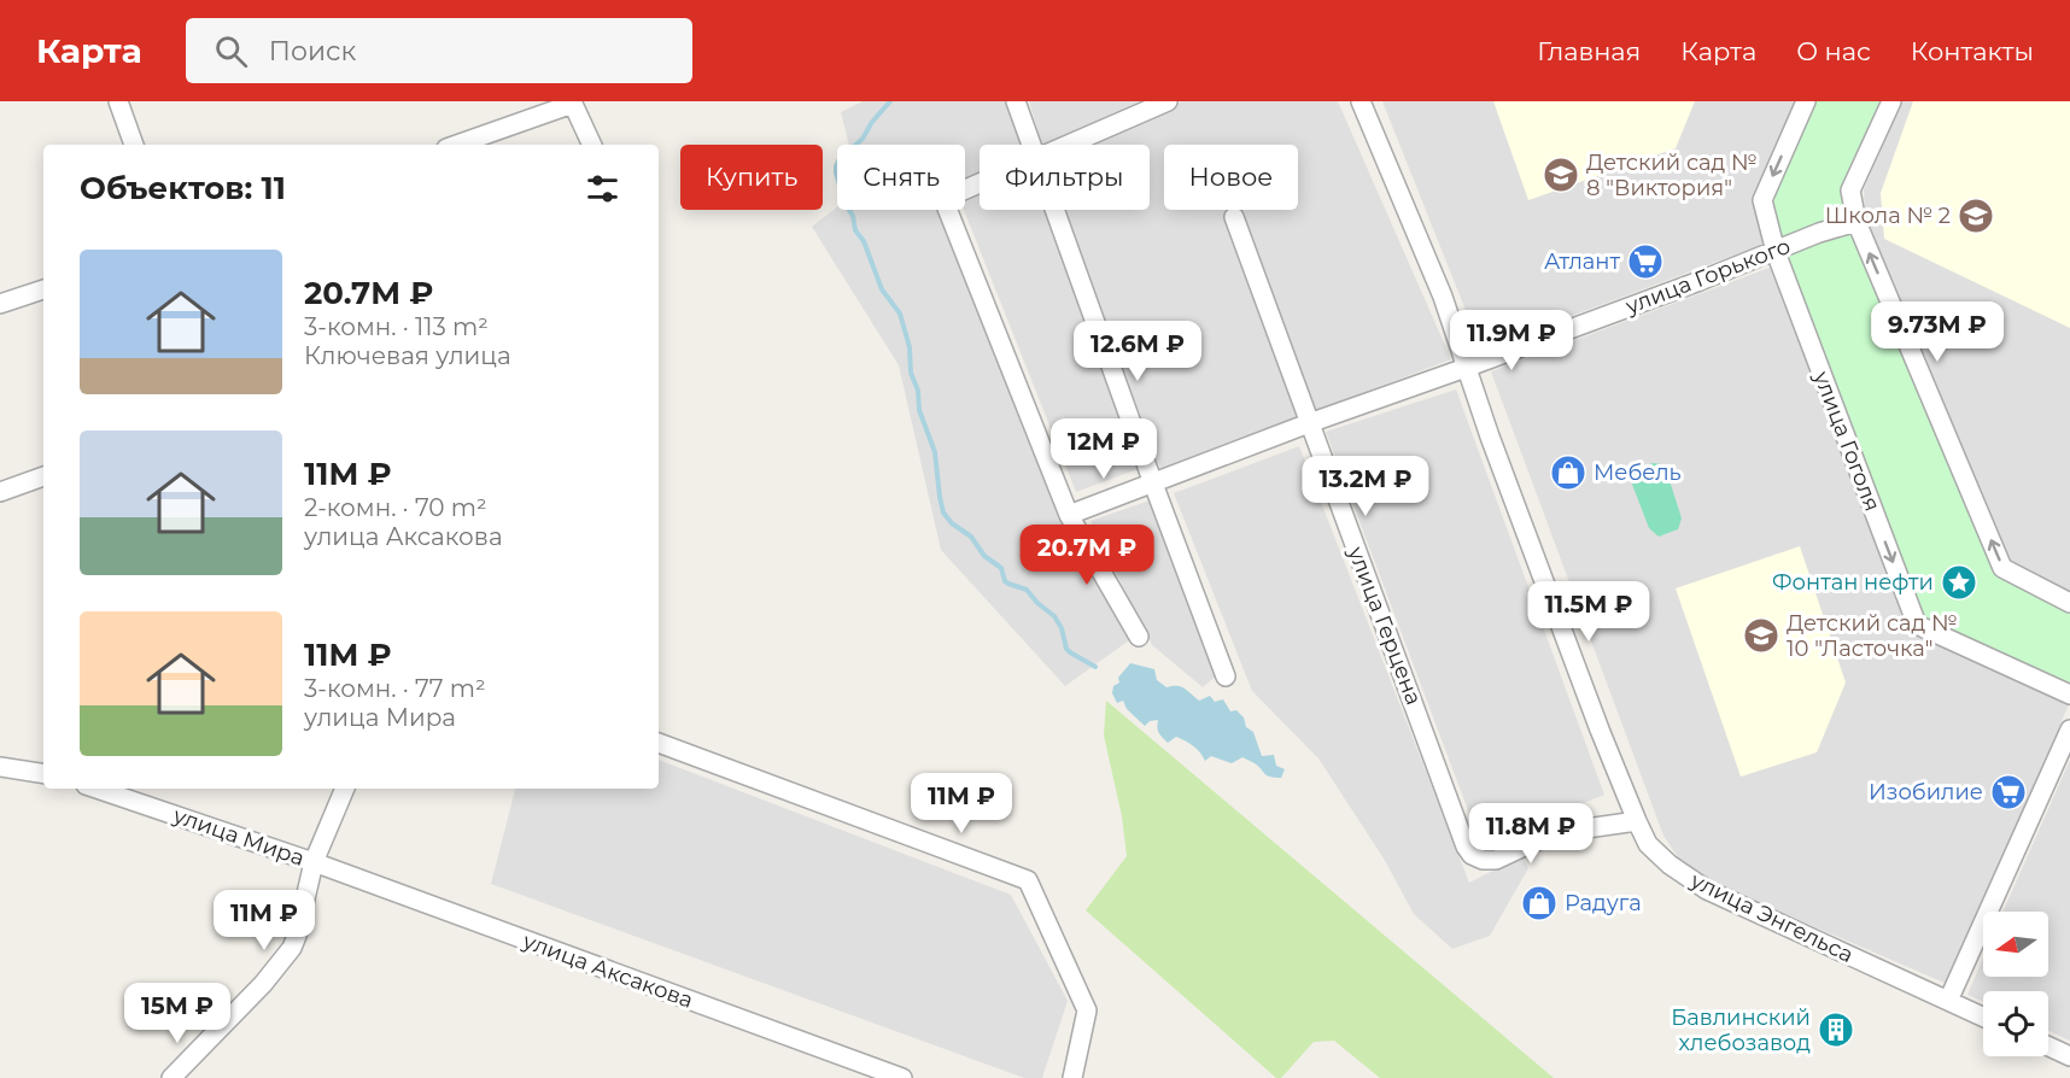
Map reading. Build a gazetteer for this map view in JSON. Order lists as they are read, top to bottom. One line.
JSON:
{"streets":{"street":["улица Горького","улица Гоголя","улица Герцена","улица Мира","улица Энгельса","улица Аксакова"]},"crossings":[["улица Горького","улица Гоголя"],["улица Горького","улица Герцена"],["улица Горького","улица Энгельса"],["улица Герцена","улица Энгельса"],["улица Мира","улица Аксакова"]],"places":{"school or university":["Детский сад № 8 \"Виктория\"","Школа № 2","Детский сад № 10 \"Ласточка\""],"supermarket":["Атлант","Изобилие"],"shop":["Мебель","Радуга"],"place":["Фонтан нефти"],"building":["Бавлинский хлебозавод"]},"north":"left","page":{"header":"Карта","search":"Поиск","nav":["Главная","Карта","О нас","Контакты"],"chip":["Купить","Снять","Фильтры","Новое"],"heading":"Объектов: 11","list":[{"name":"20.7M ₽","note":"3-комн. · 113 m² · Ключевая улица"},{"name":"11M ₽","note":"2-комн. · 70 m² · улица Аксакова"},{"name":"11M ₽","note":"3-комн. · 77 m² · улица Мира"}],"price":["9.73M ₽","11.9M ₽","12.6M ₽","12M ₽","13.2M ₽","20.7M ₽","11.5M ₽","11M ₽","11.8M ₽","11M ₽","15M ₽"]}}
